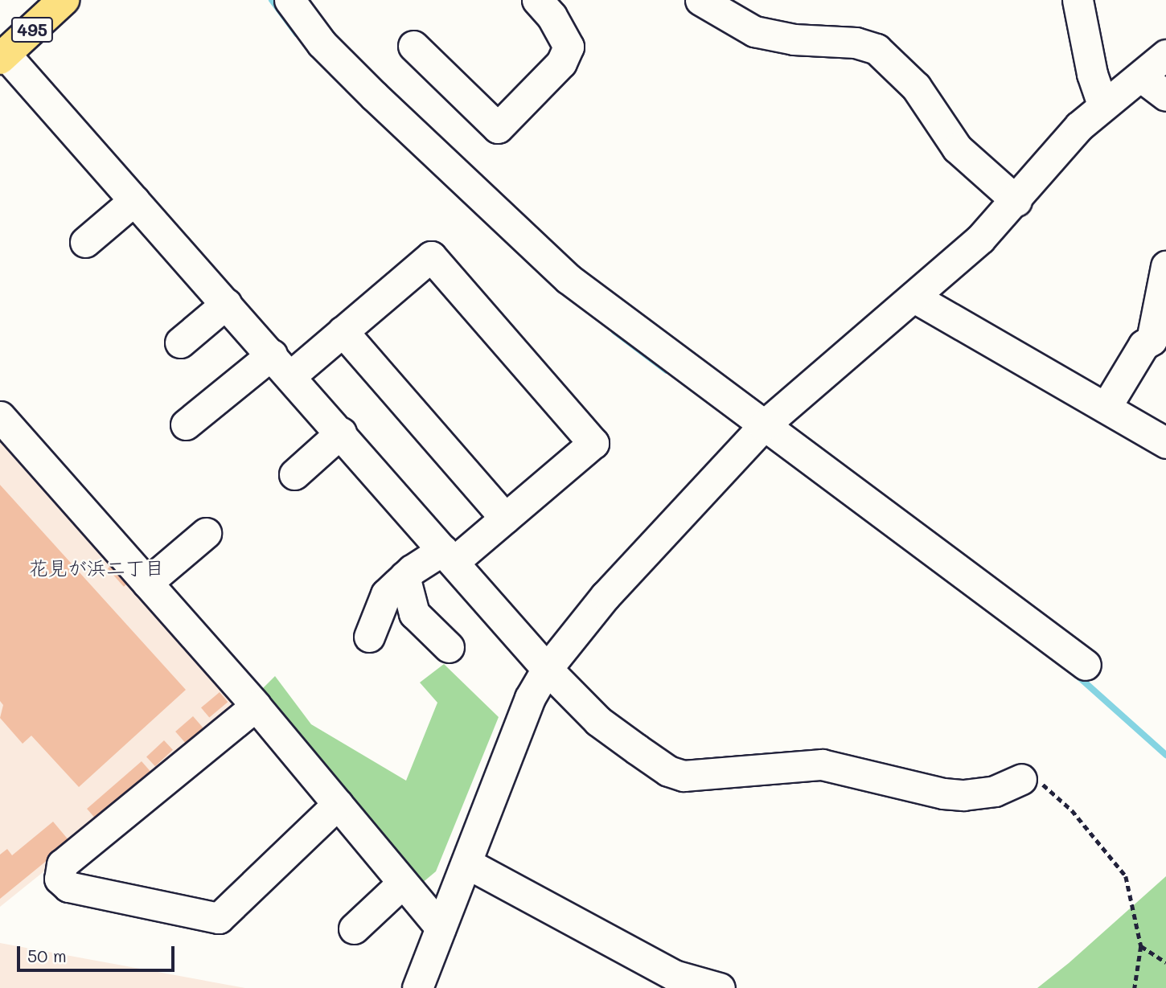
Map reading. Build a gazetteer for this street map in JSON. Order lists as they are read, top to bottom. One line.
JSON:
{"streets":{"highway":["495"]},"districts":["花見が浜二丁目"],"scale_bar":"50 m"}
